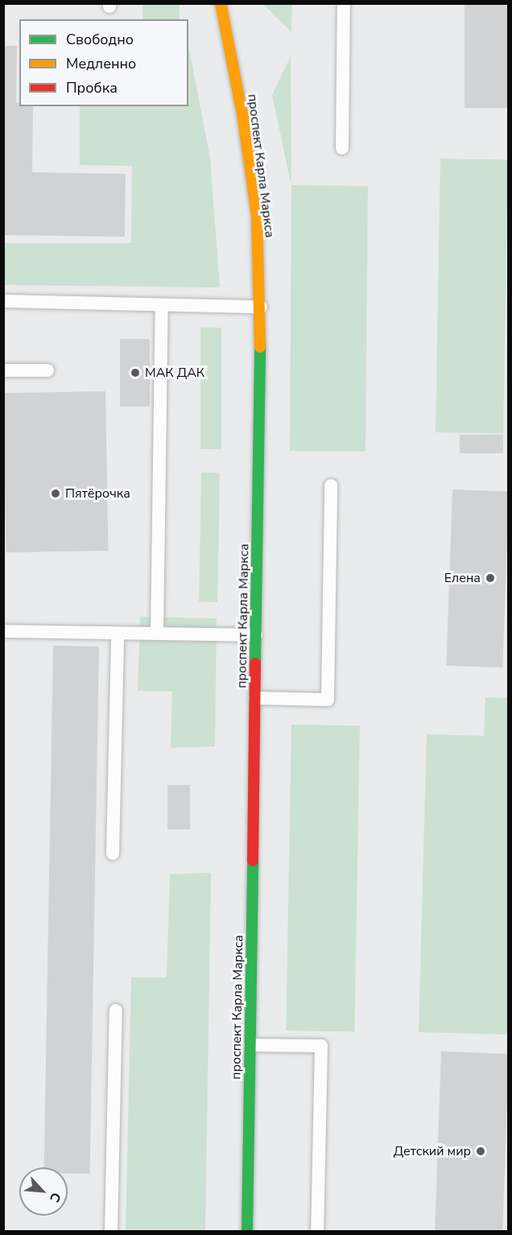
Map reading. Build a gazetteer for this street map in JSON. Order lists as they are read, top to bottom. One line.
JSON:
{"streets":{"street":["проспект Карла Маркса"]},"places":["МАК ДАК","Пятёрочка","Елена","Детский мир"],"legend":["Свободно","Медленно","Пробка"],"north":"bottom right"}
